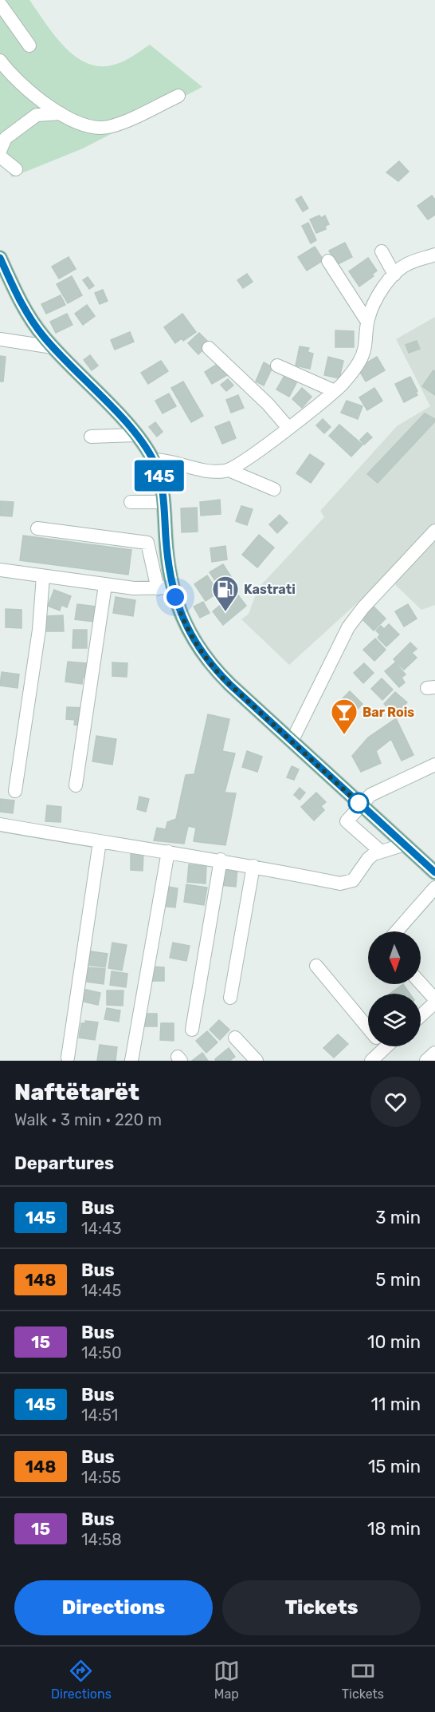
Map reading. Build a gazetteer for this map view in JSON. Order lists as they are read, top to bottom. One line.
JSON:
{"places":{"fuel station":["Kastrati"],"bar":["Bar Rois"]},"lines":["bus line 145"],"north":"bottom","page":{"on_map":"145","heading":[["Naftëtarët","Walk · 3 min · 220 m"],"Departures"],"list":[{"mark":"145","name":"Bus","note":"14:43","value":"3 min"},{"mark":"148","name":"Bus","note":"14:45","value":"5 min"},{"mark":"15","name":"Bus","note":"14:50","value":"10 min"},{"mark":"145","name":"Bus","note":"14:51","value":"11 min"},{"mark":"148","name":"Bus","note":"14:55","value":"15 min"},{"mark":"15","name":"Bus","note":"14:58","value":"18 min"}],"buttons":["Directions","Tickets"],"tabs":["Directions","Map","Tickets"]}}
